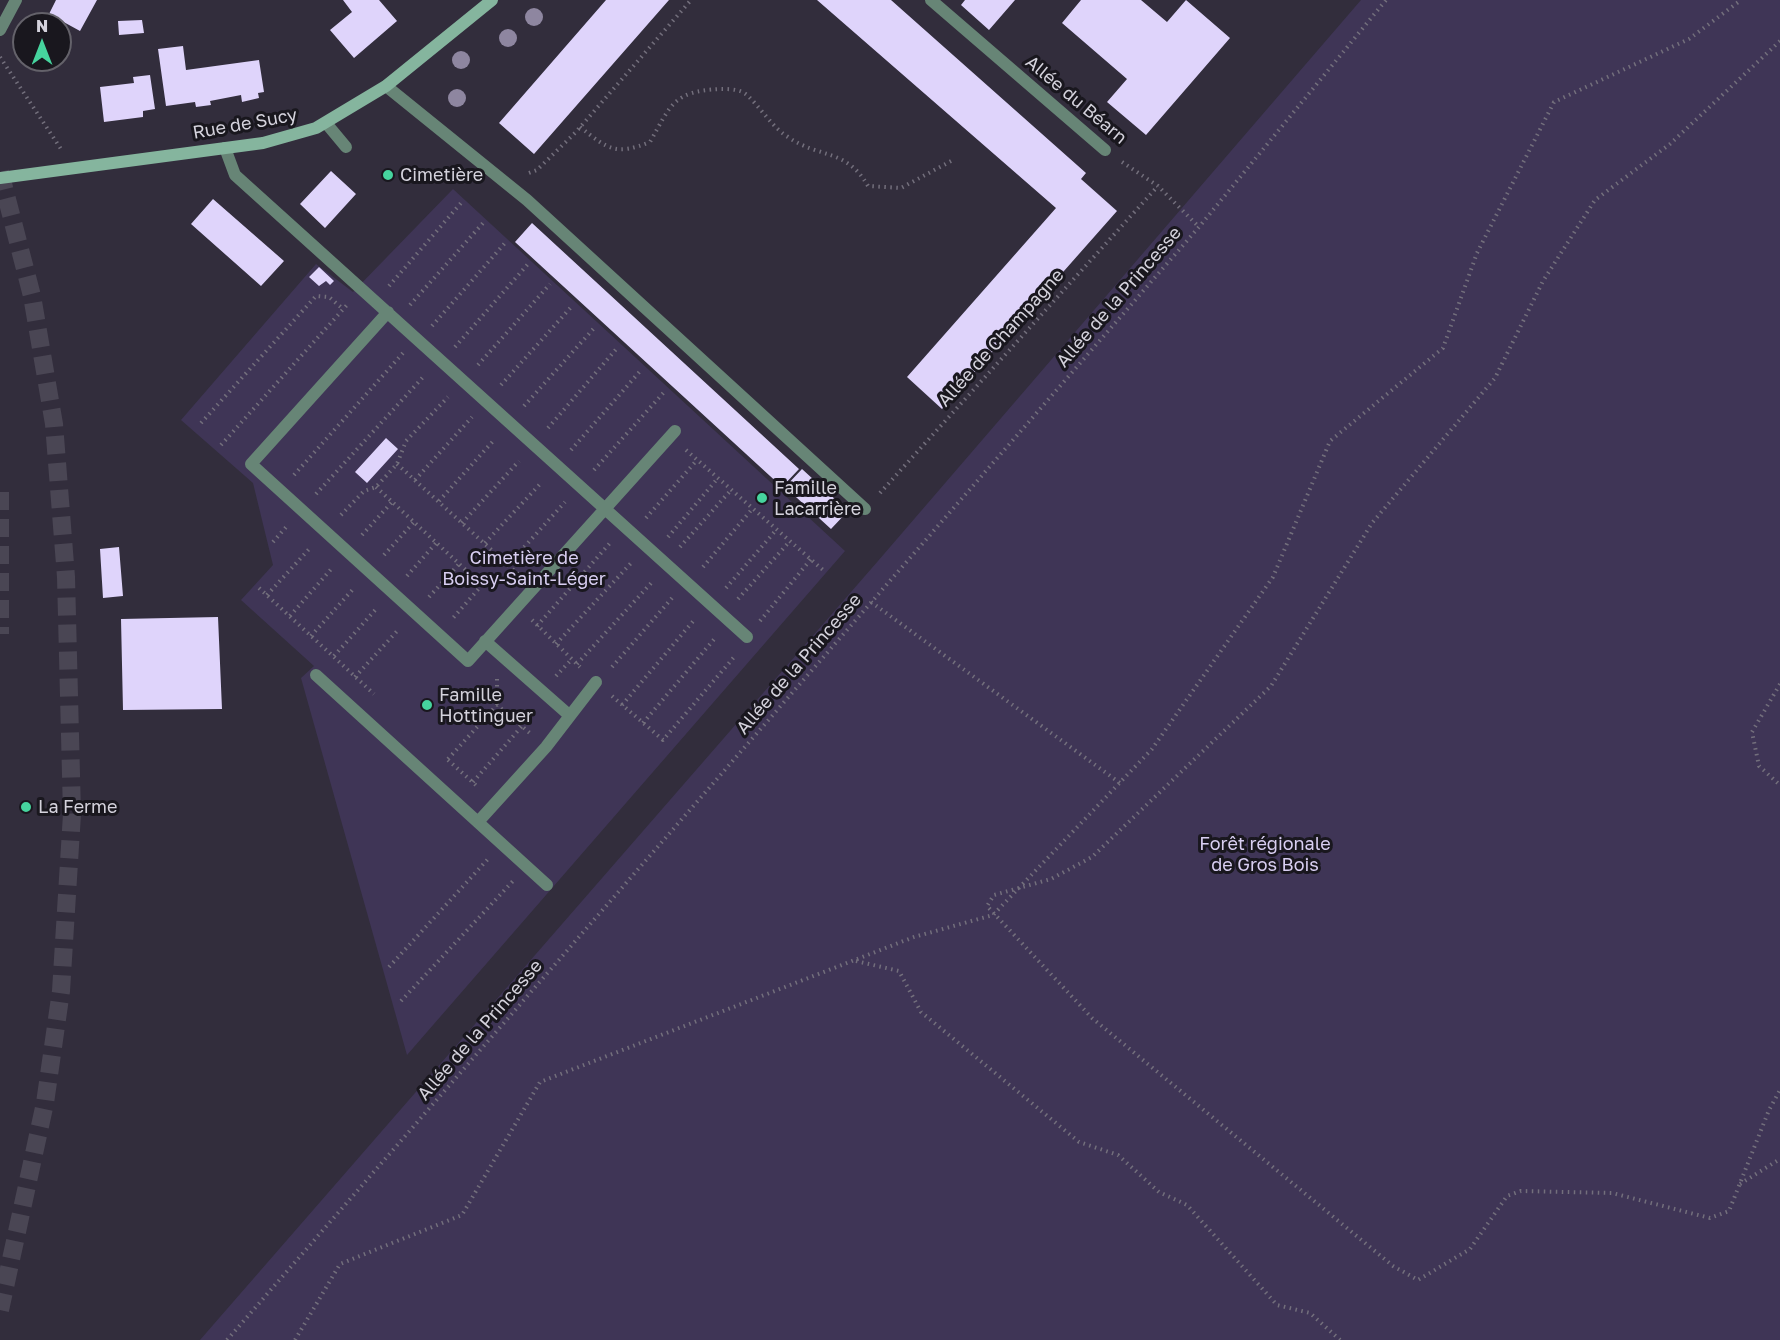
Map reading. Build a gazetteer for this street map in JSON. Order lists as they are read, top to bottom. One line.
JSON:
{"streets":{"main road":["Rue de Sucy"],"street":["Allée du Béarn"],"path":["Allée de la Princesse","Allée de Champagne"]},"crossings":[["Allée du Béarn","Allée de la Princesse"],["Allée du Béarn","Allée de Champagne"]],"parks":["Cimetière de Boissy-Saint-Léger","Forêt régionale de Gros Bois"],"places":["Cimetière","Famille Lacarrière","Famille Hottinguer","La Ferme"],"north":"top"}
